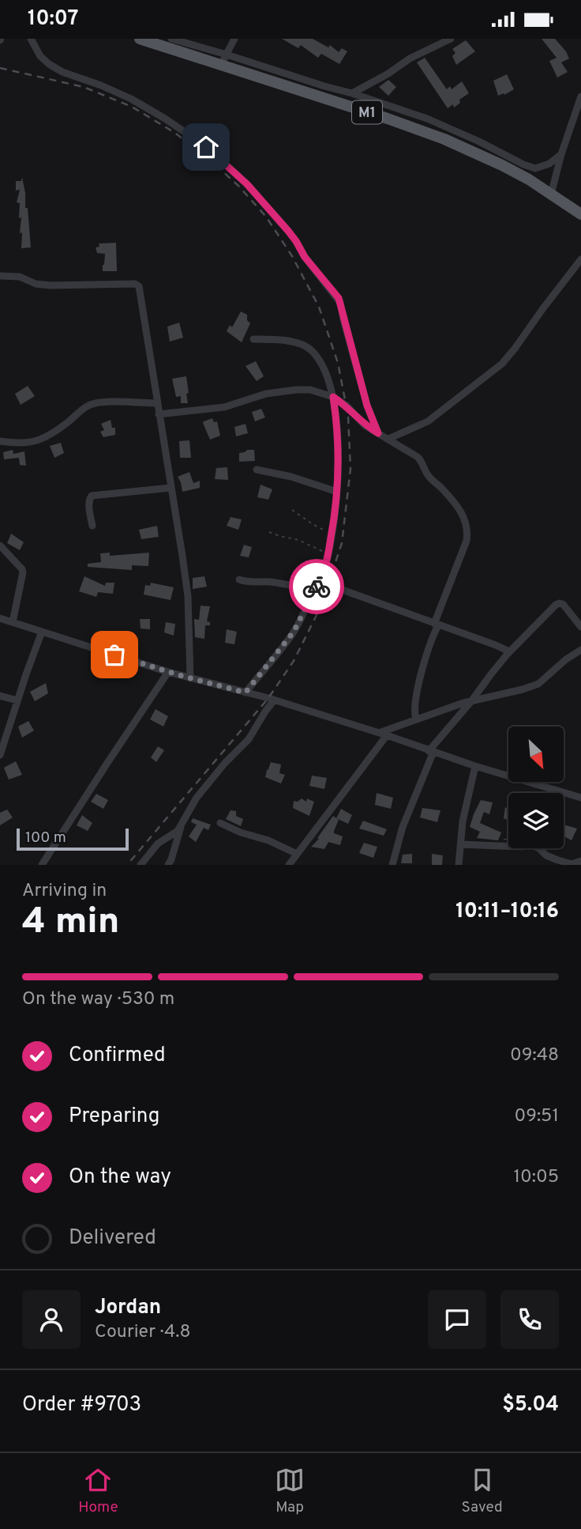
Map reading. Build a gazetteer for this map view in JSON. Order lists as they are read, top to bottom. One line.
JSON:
{"streets":{"main road":["M1"]},"scale_bar":"100 m","north":"bottom right","page":{"status":"10:07","scale":"100 m","heading":["4 min","Arriving in","10:11–10:16"],"panel":["Jordan","Courier · 4.8","Order #9703","$5.04"],"bar":"On the way · 530 m","list":[["Confirmed","09:48"],["Preparing","09:51"],["On the way","10:05"],"Delivered"],"tabs":["Home","Map","Saved"]}}
